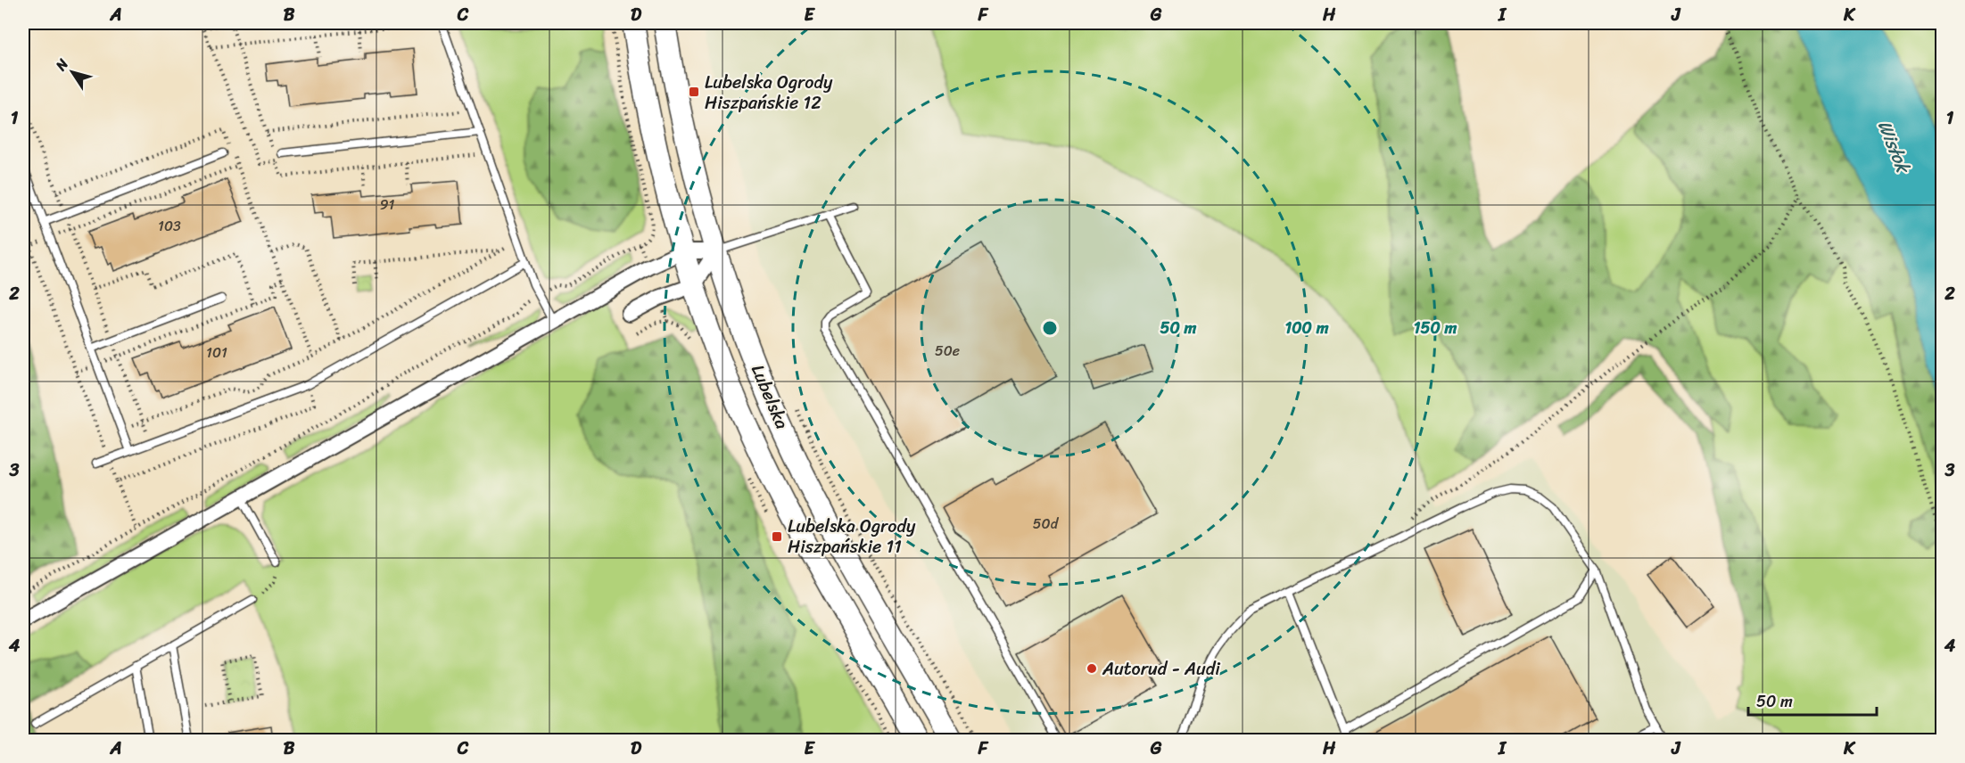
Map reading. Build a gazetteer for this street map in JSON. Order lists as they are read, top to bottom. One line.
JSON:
{"streets":{"main road":["Lubelska"]},"water":["Wisłok"],"places":{"transit":["Lubelska Ogrody Hiszpańskie 12","Lubelska Ogrody Hiszpańskie 11"],"other":["Autorud - Audi"]},"house_numbers":["91","103","50e","101","50d"],"scale_bar":"50 m","north":"top left","grid":{"columns":["A","B","C","D","E","F","G","H","I","J","K"],"rows":["1","2","3","4"]},"rings":["50 m","100 m","150 m"]}
